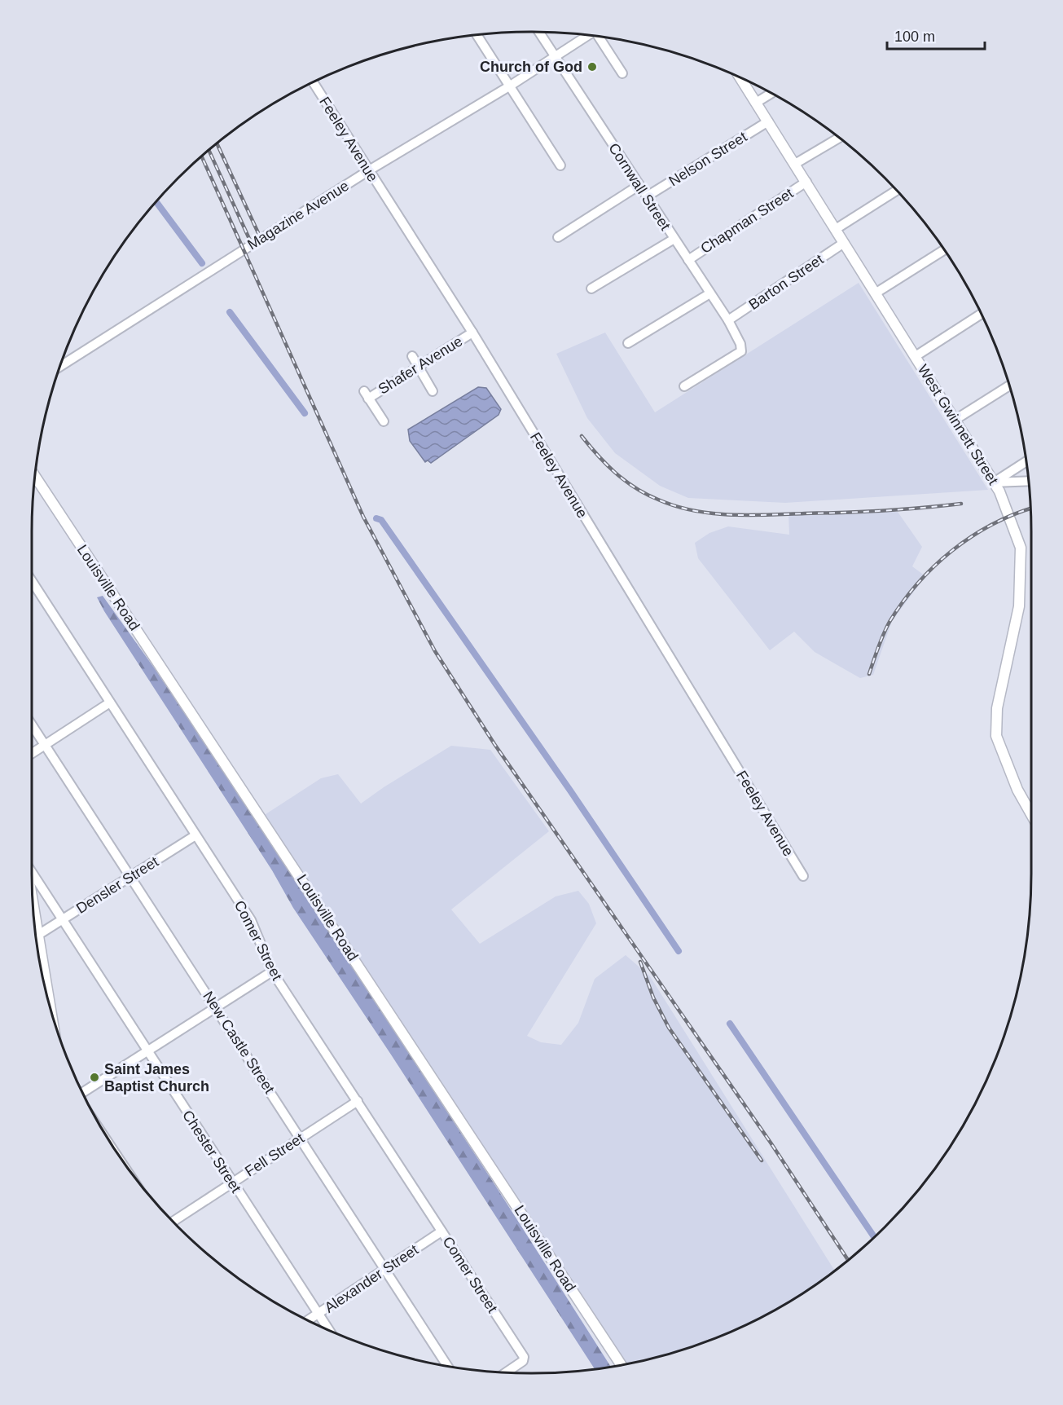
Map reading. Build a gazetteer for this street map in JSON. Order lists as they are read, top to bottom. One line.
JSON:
{"streets":{"main road":["West Gwinnett Street","Louisville Road"],"street":["Feeley Avenue","Nelson Street","Cornwall Street","Magazine Avenue","Chapman Street","Barton Street","Shafer Avenue","Densler Street","Comer Street","New Castle Street","Chester Street","Fell Street","Alexander Street"]},"crossings":[["Feeley Avenue","Magazine Avenue"],["Feeley Avenue","Shafer Avenue"],["Nelson Street","Cornwall Street"],["Nelson Street","West Gwinnett Street"],["Cornwall Street","Magazine Avenue"],["Cornwall Street","Chapman Street"],["Cornwall Street","Barton Street"],["Chapman Street","West Gwinnett Street"],["Barton Street","West Gwinnett Street"],["Densler Street","Comer Street"],["Densler Street","New Castle Street"],["Densler Street","Chester Street"],["Comer Street","Fell Street"],["Comer Street","Alexander Street"],["New Castle Street","Fell Street"],["New Castle Street","Alexander Street"],["Chester Street","Fell Street"],["Chester Street","Alexander Street"]],"places":["Church of God","Saint James Baptist Church"],"scale_bar":"100 m"}
